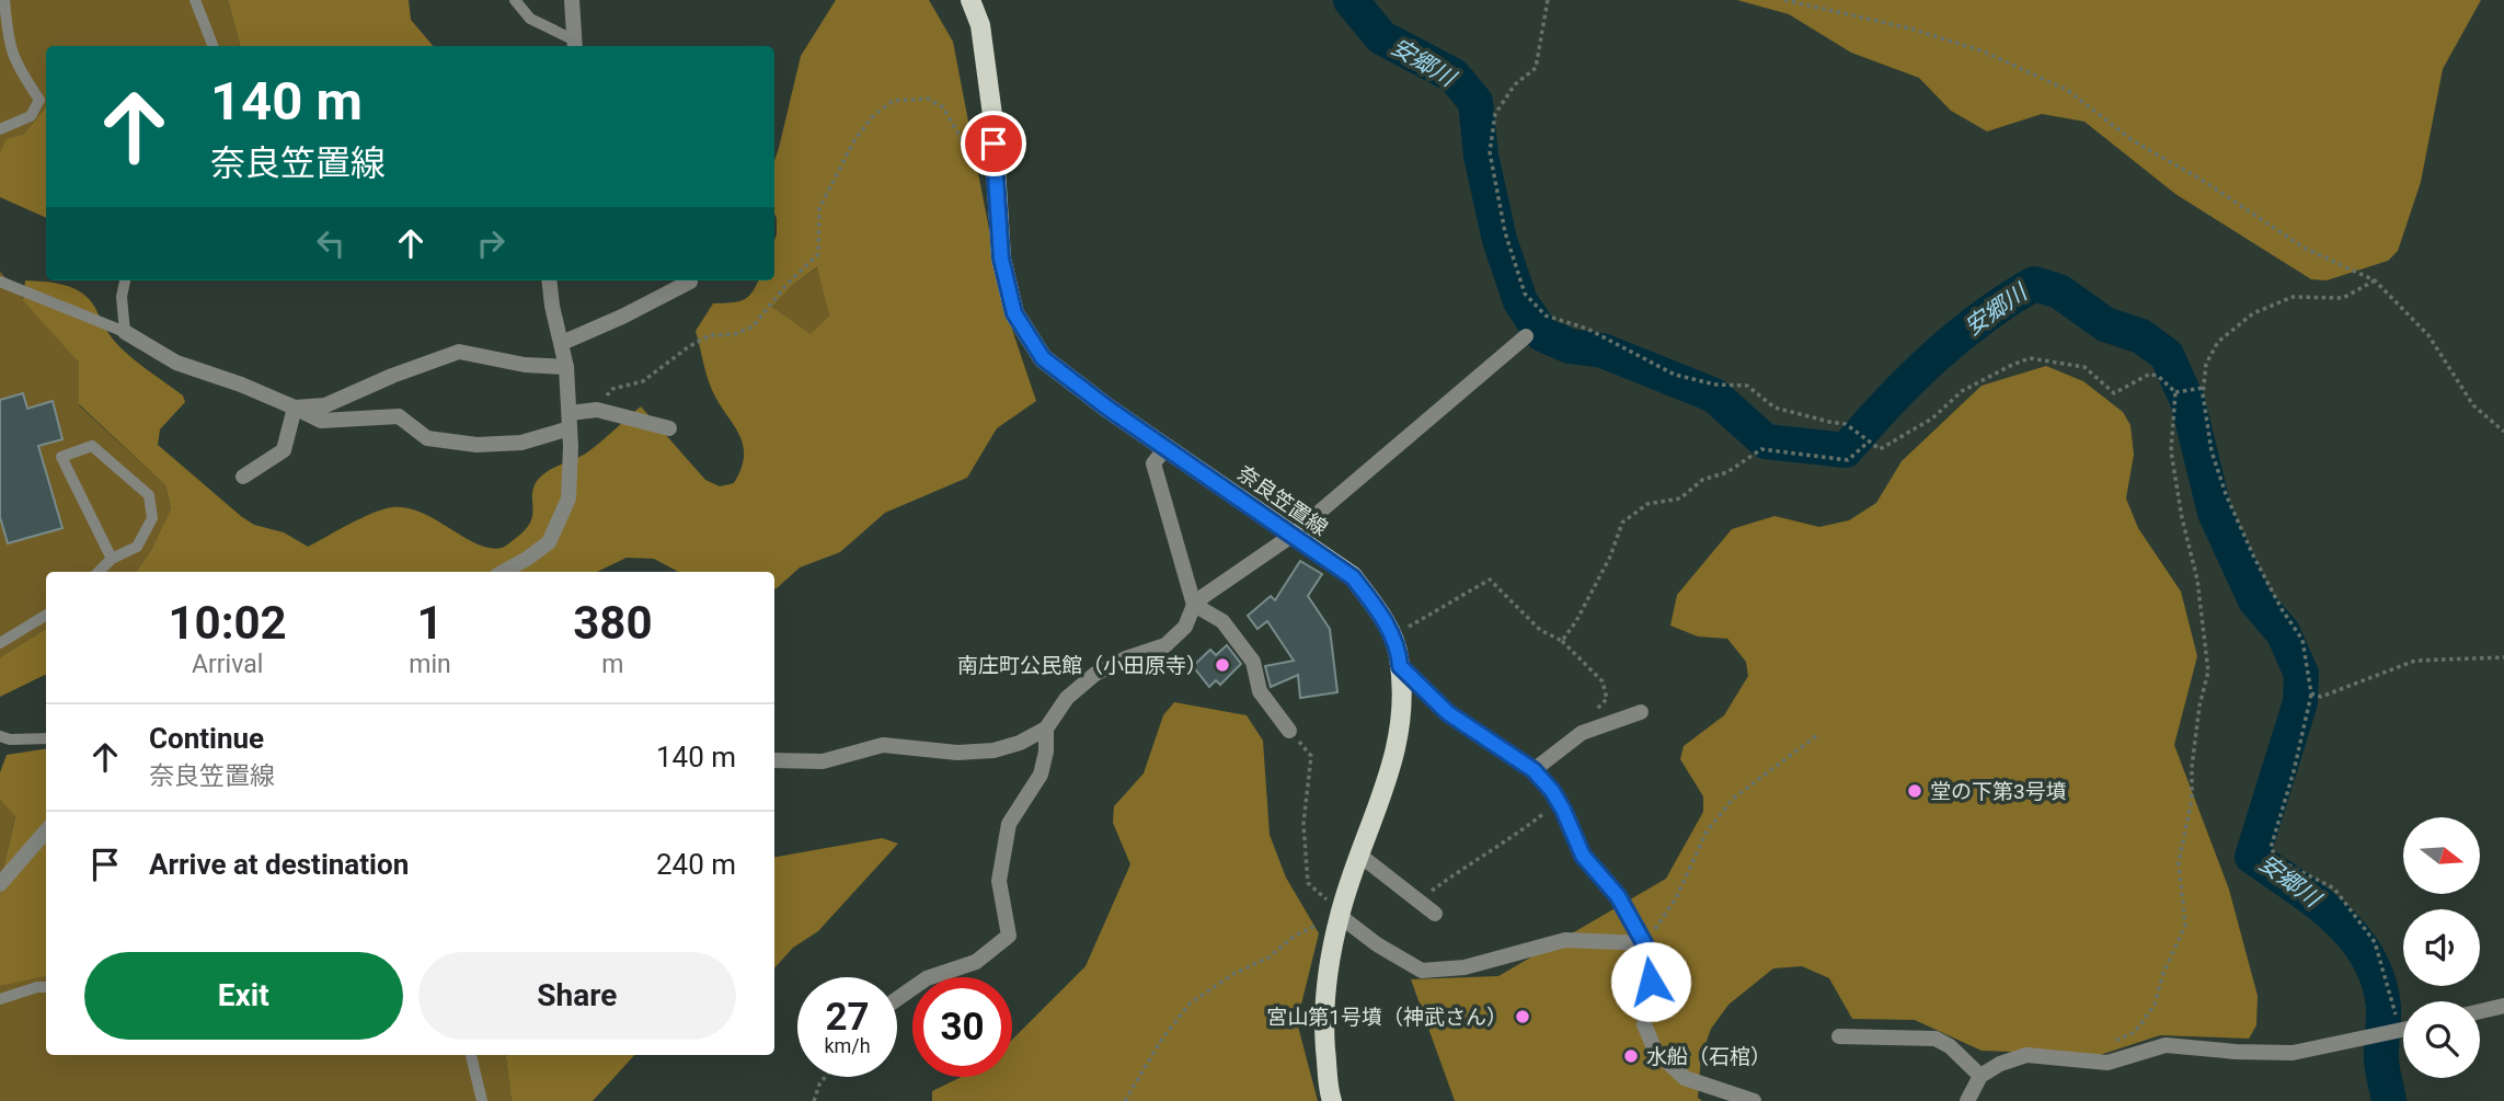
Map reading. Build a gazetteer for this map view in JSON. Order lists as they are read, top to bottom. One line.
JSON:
{"streets":{"main road":["奈良笠置線"]},"water":["安郷川"],"places":["南庄町公民館（小田原寺）","堂の下第3号墳","宮山第1号墳（神武さん）","水船（石棺）"],"north":"right","page":{"turn":["140 m","奈良笠置線"],"eta":["10:02","Arrival","1","min","380","m"],"list":[{"name":"Continue","note":"奈良笠置線","value":"140 m"},{"name":"Arrive at destination","value":"240 m"}],"buttons":["Exit","Share"],"speed":"27 km/h","limit":"30"}}
